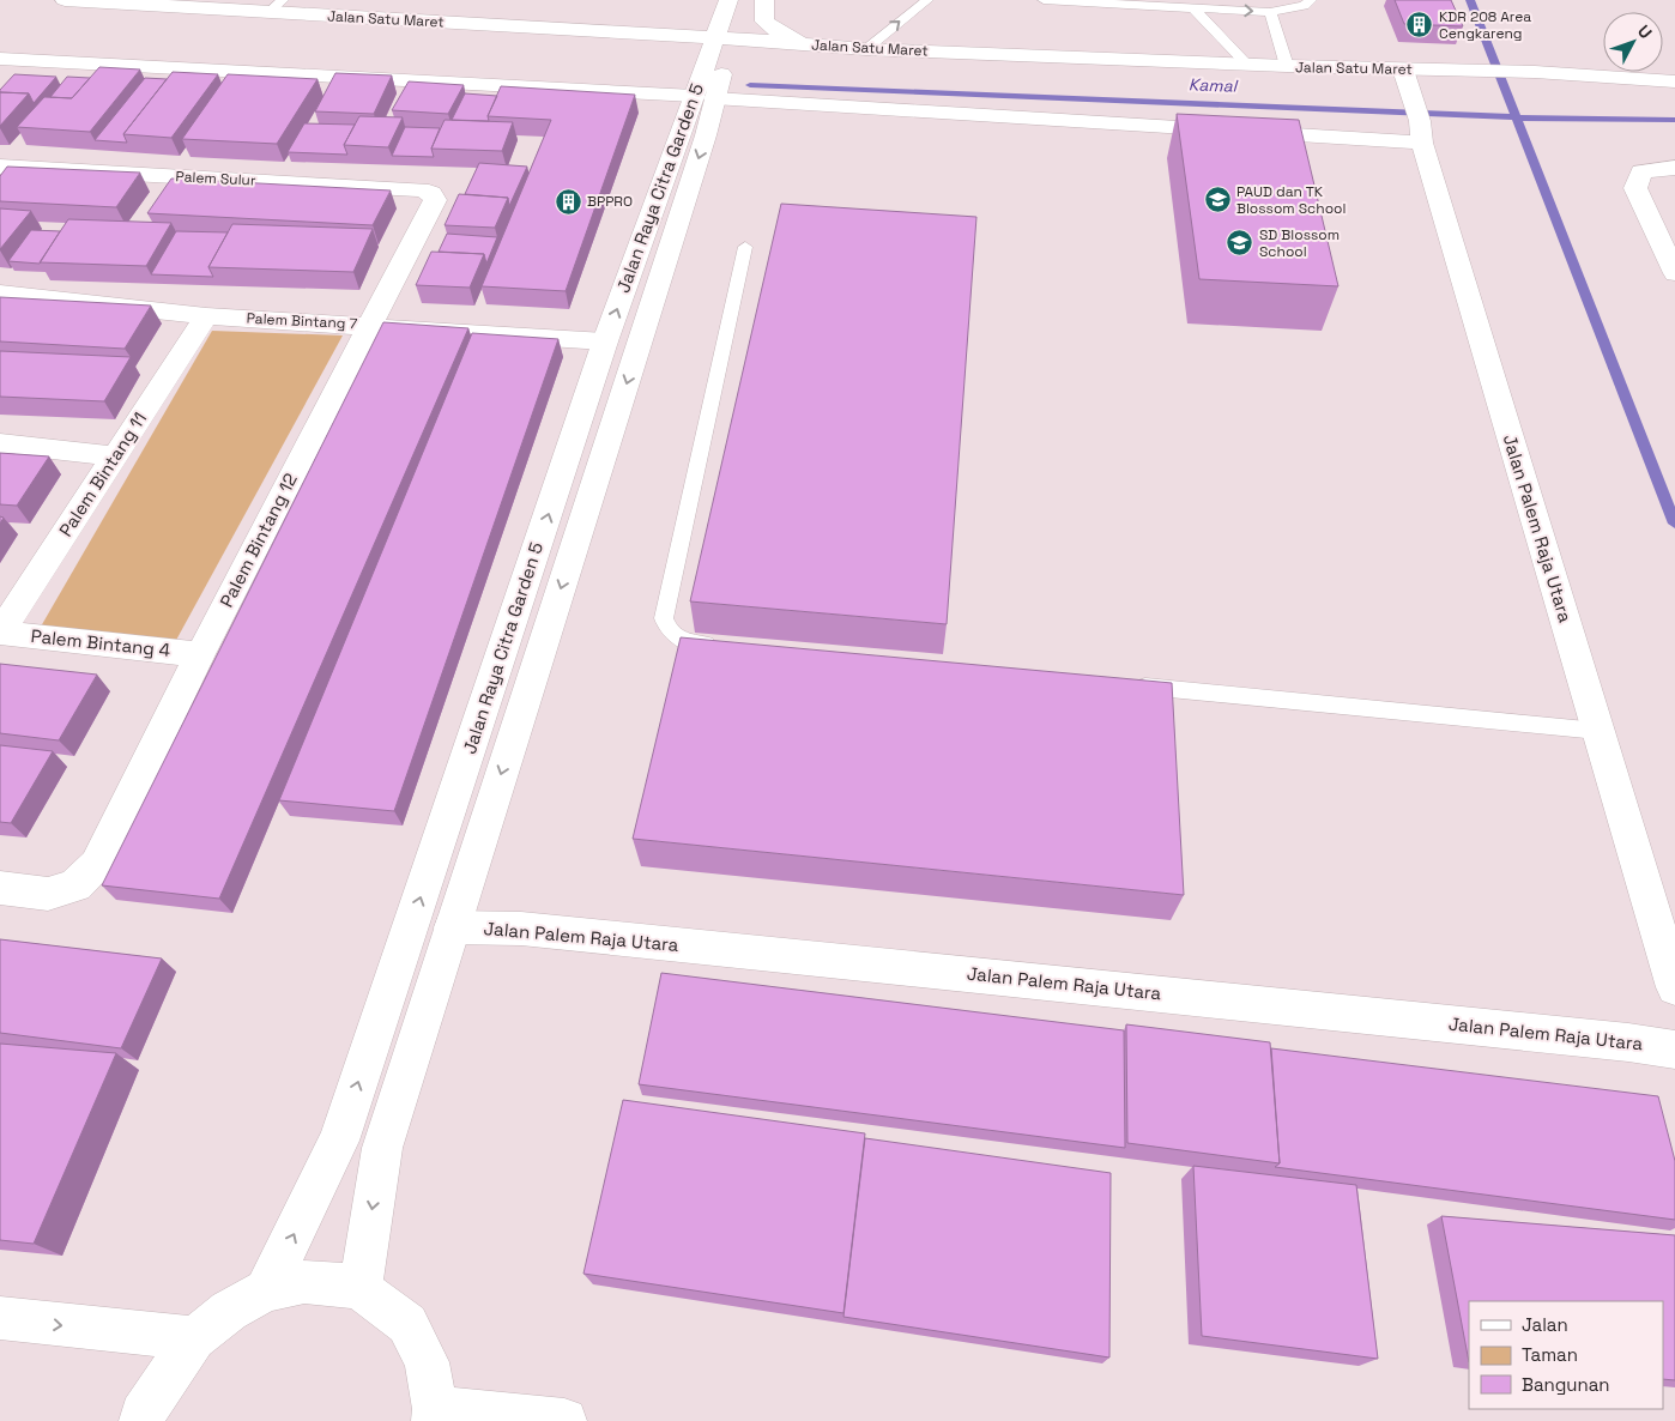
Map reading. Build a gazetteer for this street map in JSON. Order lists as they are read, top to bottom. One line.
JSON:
{"streets":{"street":["Jalan Satu Maret","Palem Sulur","Jalan Raya Citra Garden 5","Palem Bintang 7","Palem Bintang 11","Jalan Palem Raja Utara","Palem Bintang 12","Palem Bintang 4"]},"crossings":[["Jalan Satu Maret","Jalan Raya Citra Garden 5"],["Jalan Satu Maret","Jalan Palem Raja Utara"],["Palem Sulur","Palem Bintang 12"],["Jalan Raya Citra Garden 5","Palem Bintang 7"],["Jalan Raya Citra Garden 5","Jalan Palem Raja Utara"],["Palem Bintang 7","Palem Bintang 11"],["Palem Bintang 7","Palem Bintang 12"],["Palem Bintang 11","Palem Bintang 4"],["Palem Bintang 12","Palem Bintang 4"]],"water":["Kamal"],"places":{"building":["KDR 208 Area Cengkareng","BPPRO"],"school or university":["PAUD dan TK Blossom School","SD Blossom School"]},"legend":["Jalan","Taman","Bangunan"],"north":"top right"}
